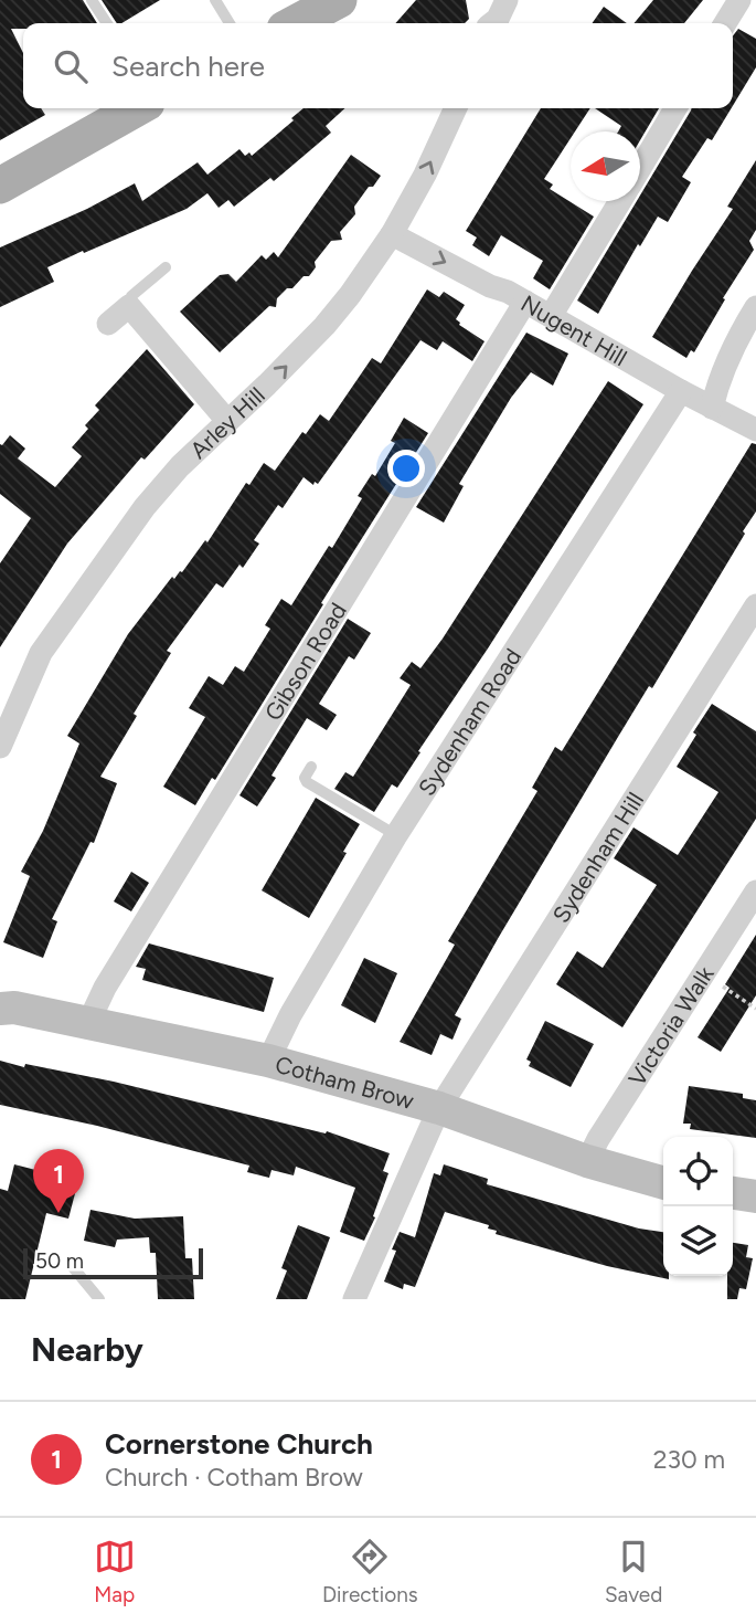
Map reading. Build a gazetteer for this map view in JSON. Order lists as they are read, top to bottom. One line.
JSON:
{"streets":{"street":["Nugent Hill","Arley Hill","Gibson Road","Sydenham Road","Sydenham Hill","Victoria Walk","Cotham Brow"]},"crossings":[["Nugent Hill","Arley Hill"],["Nugent Hill","Gibson Road"],["Nugent Hill","Sydenham Road"],["Gibson Road","Cotham Brow"],["Sydenham Road","Cotham Brow"],["Sydenham Hill","Cotham Brow"],["Victoria Walk","Cotham Brow"]],"one_way":["Nugent Hill"],"scale_bar":"50 m","north":"left","page":{"search":"Search here","pins":"1","scale":"50 m","heading":"Nearby","list":[{"mark":"1","name":"Cornerstone Church","note":"Church · Cotham Brow","value":"230 m"}],"nav":["Map","Directions","Saved"]}}
